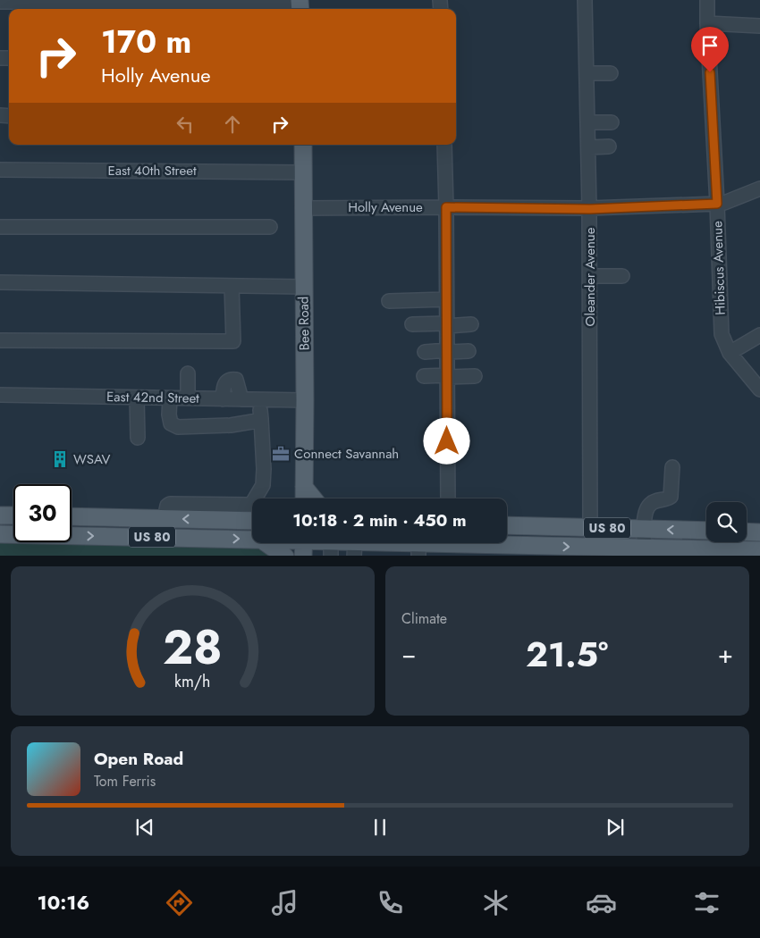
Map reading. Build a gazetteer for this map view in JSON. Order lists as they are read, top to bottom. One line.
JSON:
{"streets":{"main road":["Bee Road","US 80"],"street":["East 40th Street","Holly Avenue","Hibiscus Avenue","Oleander Avenue","East 42nd Street"]},"crossings":[["East 40th Street","Bee Road"],["Holly Avenue","Hibiscus Avenue"],["Holly Avenue","Oleander Avenue"],["Holly Avenue","Bee Road"],["Oleander Avenue","US 80"],["Bee Road","East 42nd Street"]],"places":{"office":["Connect Savannah"],"building":["WSAV"]},"page":{"turn":["170 m","Holly Avenue"],"limit":"30","trip":"10:18 · 2 min · 450 m","tile":"Climate","heat":["−","21.5°","+"],"song":["Open Road","Tom Ferris"],"tabs":"10:16","gauge":["28","km/h"]}}
